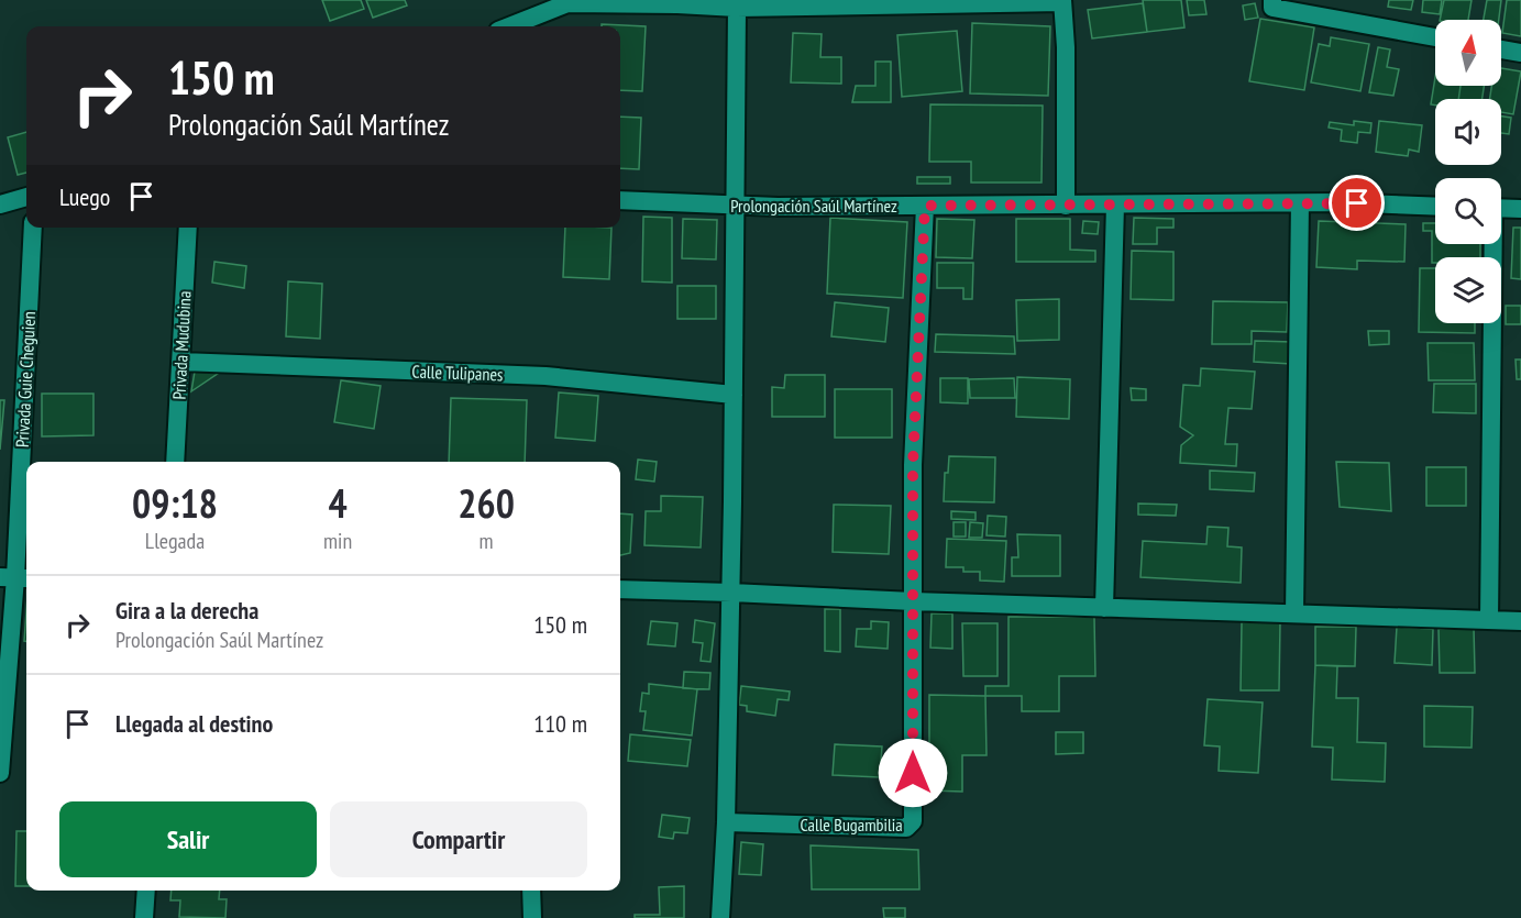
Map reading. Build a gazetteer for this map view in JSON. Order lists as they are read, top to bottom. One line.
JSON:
{"streets":{"street":["Prolongación Saúl Martínez","Privada Mudubina","Calle Tulipanes","Privada Guie Cheguien","Calle Bugambilia"]},"crossings":[["Prolongación Saúl Martínez","Calle Bugambilia"],["Privada Mudubina","Calle Tulipanes"]],"north":"top","page":{"turn":["150 m","Prolongación Saúl Martínez"],"then":"Luego","eta":["09:18","Llegada","4","min","260","m"],"list":[{"name":"Gira a la derecha","note":"Prolongación Saúl Martínez","value":"150 m"},{"name":"Llegada al destino","value":"110 m"}],"buttons":["Salir","Compartir"]}}
